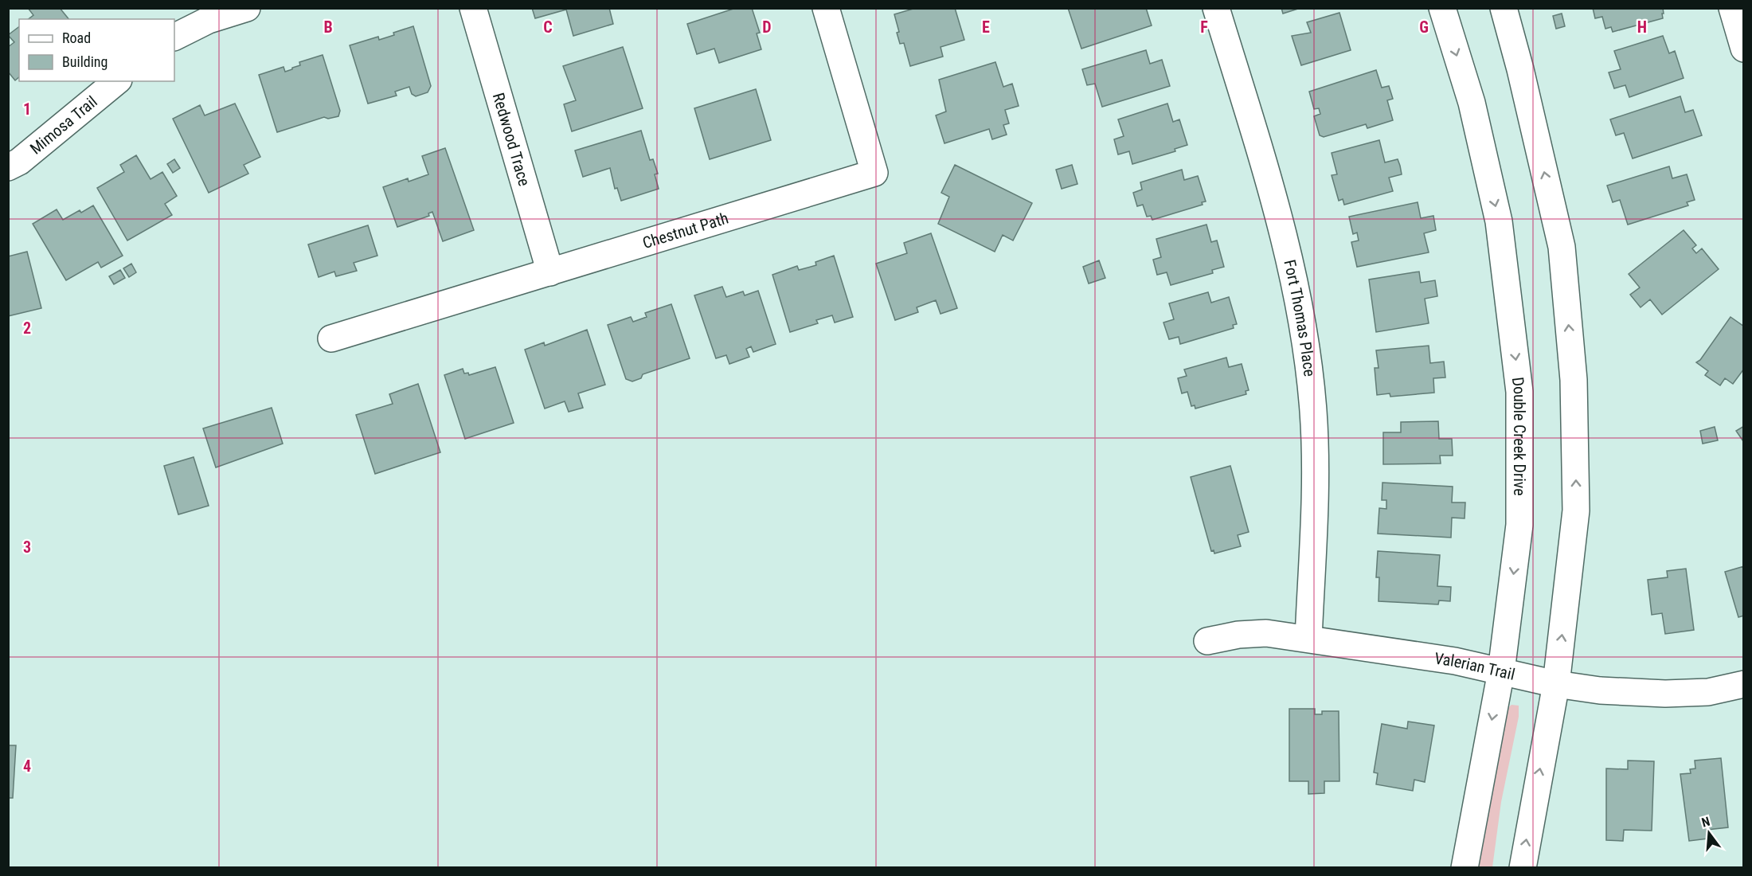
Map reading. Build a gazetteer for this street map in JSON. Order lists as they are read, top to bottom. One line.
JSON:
{"streets":{"street":["Mimosa Trail","Redwood Trace","Chestnut Path","Fort Thomas Place","Double Creek Drive","Valerian Trail"]},"crossings":[["Redwood Trace","Chestnut Path"],["Fort Thomas Place","Valerian Trail"],["Double Creek Drive","Valerian Trail"]],"legend":["Road","Building"],"north":"top","grid":{"columns":["B","C","D","E","F","G","H"],"rows":["1","2","3","4"]}}
